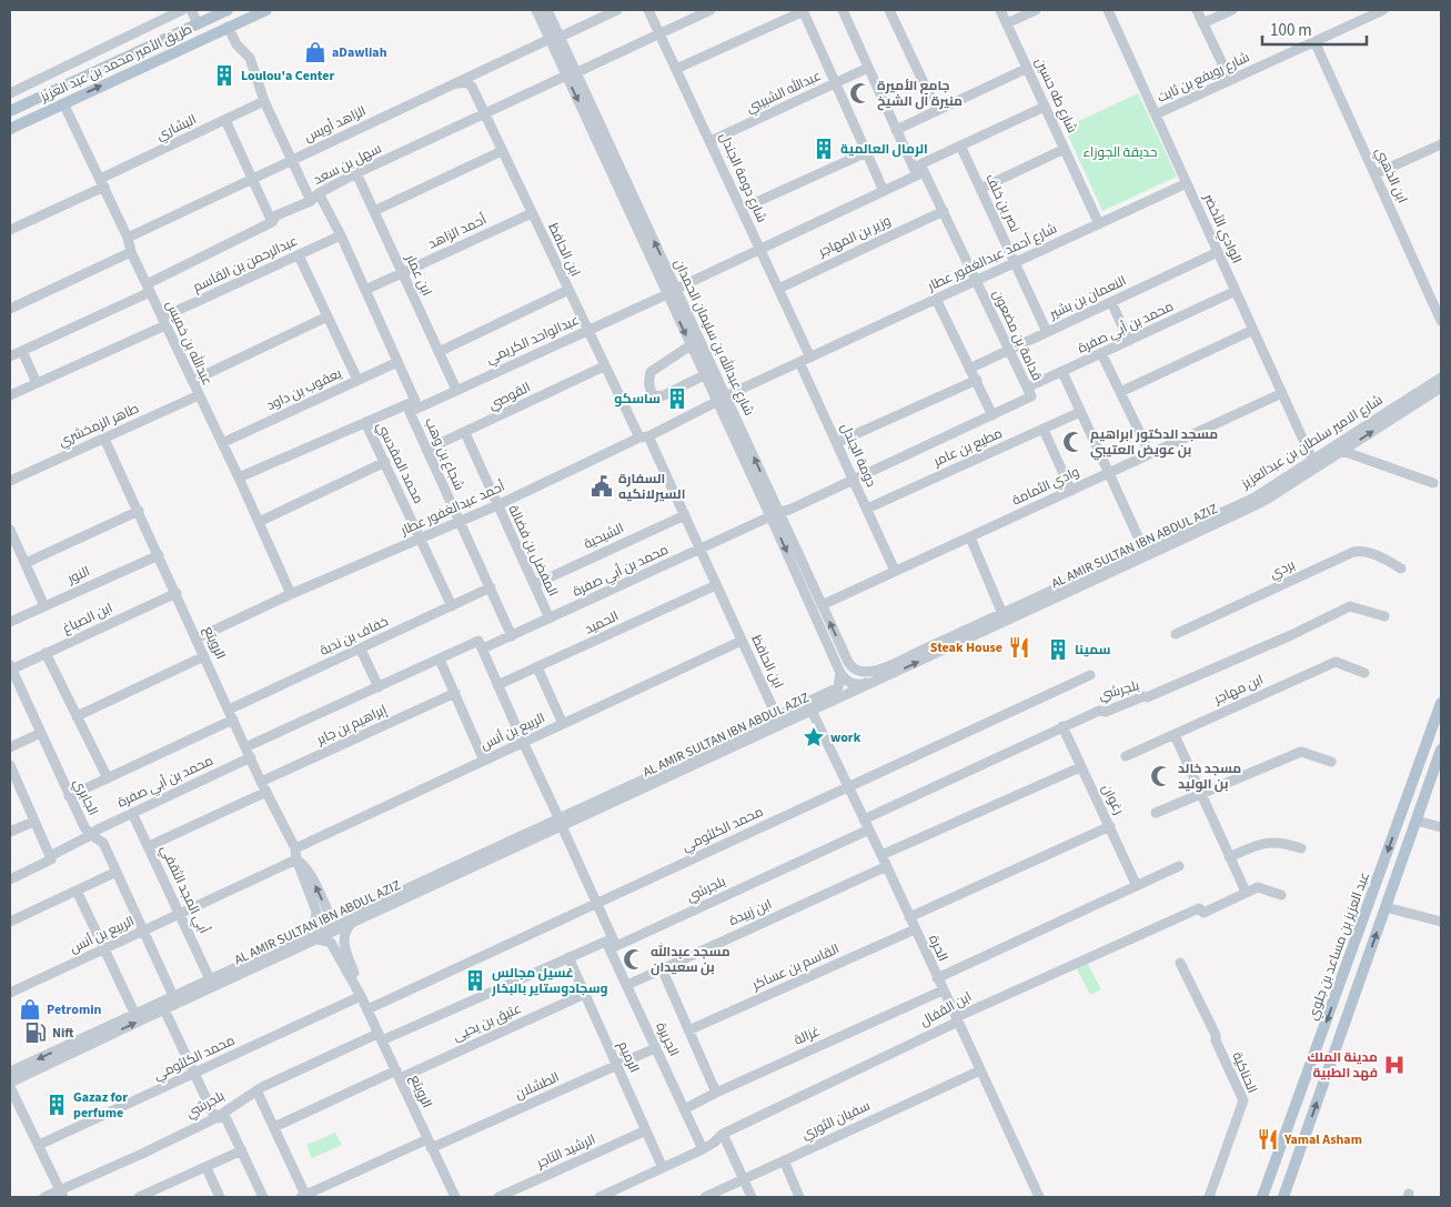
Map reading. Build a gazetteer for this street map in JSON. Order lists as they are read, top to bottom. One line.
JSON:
{"streets":{"main road":["طريق الأمير محمد بن عبد العزيز","عبد العزيز بن مساعد بن جلوي"],"street":["شارع رويفع بن ثابت","عبدالله الشبيبي","شارع طه حسين","الزاهد أويس","البشاري","سهل بن سعد","ابن الذهبي","شارع دومة الجندل","نصر بن خلف","الوادي الأخضر","أحمد الزاهد","وزير بن المهاجر","ابن الحافظ","شارع أحمد عبدالغفور عطار","عبدالرحمن بن القاسم","ابن عمار","النعمان بن بشير","محمد بن أبي صفرة","قدامة بن مضعون","شارع عبدالله بن سليمان الحمدان","عبدالواحد الكريمي","عبدالله بن خميس","يعقوب بن داود","القوصي","طاهر الزمخشري","شارع الامير سلطان بن عبدالعزيز","مطيع بن عامر","شجاع بن وهب","دومة الجندل","محمد المقدسي","وادي الثمامة","أحمد عبدالغفور عطار","الشيحية","AL AMIR SULTAN IBN ABDUL AZIZ","المفضل بن فضالة","بردي","النور","ابن الصباغ","الحميد","خفاف بن ندبة","الرويتع","ابن مهاجر","بلجرشي","إبراهيم بن جابر","الربيع بن أنس","الجابري","رغوان","محمد الكلثومي","أبي المجد الثقفي","ابن زبيدة","الحرة","القاسم بن عساكر","ابن القفال","عتيق بن يحيى","غزالة","الجريرة","الرميم","الحناكية","الطشلان","سفيان الثوري","الرشيد التاجر"]},"crossings":[["طريق الأمير محمد بن عبد العزيز","عبدالله بن خميس"],["شارع رويفع بن ثابت","ابن الذهبي"],["شارع رويفع بن ثابت","الوادي الأخضر"],["عبدالله الشبيبي","شارع دومة الجندل"],["عبدالله الشبيبي","قدامة بن مضعون"],["شارع طه حسين","شارع أحمد عبدالغفور عطار"],["الزاهد أويس","ابن الحافظ"],["الزاهد أويس","شارع عبدالله بن سليمان الحمدان"],["الزاهد أويس","عبدالله بن خميس"],["البشاري","عبدالله بن خميس"],["سهل بن سعد","ابن الحافظ"],["سهل بن سعد","ابن عمار"],["سهل بن سعد","شارع عبدالله بن سليمان الحمدان"],["سهل بن سعد","عبدالله بن خميس"],["شارع دومة الجندل","وزير بن المهاجر"],["شارع دومة الجندل","شارع أحمد عبدالغفور عطار"],["نصر بن خلف","شارع أحمد عبدالغفور عطار"],["نصر بن خلف","النعمان بن بشير"],["الوادي الأخضر","شارع أحمد عبدالغفور عطار"],["الوادي الأخضر","النعمان بن بشير"],["الوادي الأخضر","محمد بن أبي صفرة"],["الوادي الأخضر","شارع الامير سلطان بن عبدالعزيز"],["الوادي الأخضر","وادي الثمامة"],["أحمد الزاهد","ابن الحافظ"],["أحمد الزاهد","ابن عمار"],["وزير بن المهاجر","قدامة بن مضعون"],["ابن الحافظ","محمد بن أبي صفرة"],["ابن الحافظ","عبدالواحد الكريمي"],["ابن الحافظ","القوصي"],["ابن الحافظ","أحمد عبدالغفور عطار"],["ابن الحافظ","الشيحية"],["ابن الحافظ","AL AMIR SULTAN IBN ABDUL AZIZ"],["ابن الحافظ","الحميد"],["ابن الحافظ","الربيع بن أنس"],["شارع أحمد عبدالغفور عطار","قدامة بن مضعون"],["عبدالرحمن بن القاسم","عبدالله بن خميس"],["ابن عمار","عبدالواحد الكريمي"],["النعمان بن بشير","قدامة بن مضعون"],["محمد بن أبي صفرة","قدامة بن مضعون"],["محمد بن أبي صفرة","شارع عبدالله بن سليمان الحمدان"],["محمد بن أبي صفرة","شجاع بن وهب"],["محمد بن أبي صفرة","دومة الجندل"],["محمد بن أبي صفرة","المفضل بن فضالة"],["محمد بن أبي صفرة","الرويتع"],["محمد بن أبي صفرة","الجابري"],["محمد بن أبي صفرة","أبي المجد الثقفي"],["محمد بن أبي صفرة","الجريرة"],["شارع عبدالله بن سليمان الحمدان","عبدالواحد الكريمي"],["شارع عبدالله بن سليمان الحمدان","وادي الثمامة"],["شارع عبدالله بن سليمان الحمدان","أحمد عبدالغفور عطار"],["عبدالواحد الكريمي","شجاع بن وهب"],["عبدالله بن خميس","يعقوب بن داود"],["عبدالله بن خميس","طاهر الزمخشري"],["عبدالله بن خميس","أحمد عبدالغفور عطار"],["القوصي","شجاع بن وهب"],["القوصي","المفضل بن فضالة"],["طاهر الزمخشري","الرويتع"],["مطيع بن عامر","دومة الجندل"],["شجاع بن وهب","أحمد عبدالغفور عطار"],["شجاع بن وهب","خفاف بن ندبة"],["دومة الجندل","وادي الثمامة"],["محمد المقدسي","أحمد عبدالغفور عطار"],["محمد المقدسي","خفاف بن ندبة"],["أحمد عبدالغفور عطار","المفضل بن فضالة"],["أحمد عبدالغفور عطار","الرويتع"],["الشيحية","المفضل بن فضالة"],["AL AMIR SULTAN IBN ABDUL AZIZ","الرويتع"],["AL AMIR SULTAN IBN ABDUL AZIZ","الجابري"],["AL AMIR SULTAN IBN ABDUL AZIZ","أبي المجد الثقفي"],["AL AMIR SULTAN IBN ABDUL AZIZ","الحرة"],["AL AMIR SULTAN IBN ABDUL AZIZ","الجريرة"],["النور","الرويتع"],["ابن الصباغ","الرويتع"],["ابن الصباغ","الجابري"],["الحميد","الجريرة"],["خفاف بن ندبة","الرويتع"],["خفاف بن ندبة","الجابري"],["الرويتع","بلجرشي"],["الرويتع","إبراهيم بن جابر"],["الرويتع","الربيع بن أنس"],["الرويتع","محمد الكلثومي"],["الرويتع","عتيق بن يحيى"],["الرويتع","الطشلان"],["بلجرشي","رغوان"],["بلجرشي","الحرة"],["بلجرشي","الجريرة"],["بلجرشي","الرميم"],["الربيع بن أنس","الجابري"],["الربيع بن أنس","أبي المجد الثقفي"],["الربيع بن أنس","الجريرة"],["محمد الكلثومي","الحرة"],["محمد الكلثومي","الجريرة"],["ابن زبيدة","الحرة"],["ابن زبيدة","الجريرة"],["الحرة","القاسم بن عساكر"],["الحرة","ابن القفال"],["الحرة","غزالة"],["الحرة","سفيان الثوري"],["ابن القفال","الجريرة"],["ابن القفال","الرميم"],["عتيق بن يحيى","الرميم"],["غزالة","الجريرة"],["الجريرة","الطشلان"],["الرميم","الطشلان"],["الرميم","الرشيد التاجر"]],"parks":["حديقة الجوزاء"],"places":{"shop":["aDawliah","Petromin"],"building":["Loulou'a Center","الرمال العالمية","ساسكو","سمينا","غسيل مجالس وسجادوستاير بالبخار","Gazaz for perfume"],"mosque":["جامع الأميرة منيرة آل الشيخ","مسجد الدكتور ابراهيم بن عويض العتيبي","مسجد خالد بن الوليد","مسجد عبدالله بن سعيدان"],"public building":["السفارة السيرلانكيه"],"restaurant":["Steak House","Yamal Asham"],"place":["work"],"fuel station":["Nift"],"hospital":["مدينة الملك فهد الطبية"]},"scale_bar":"100 m"}
